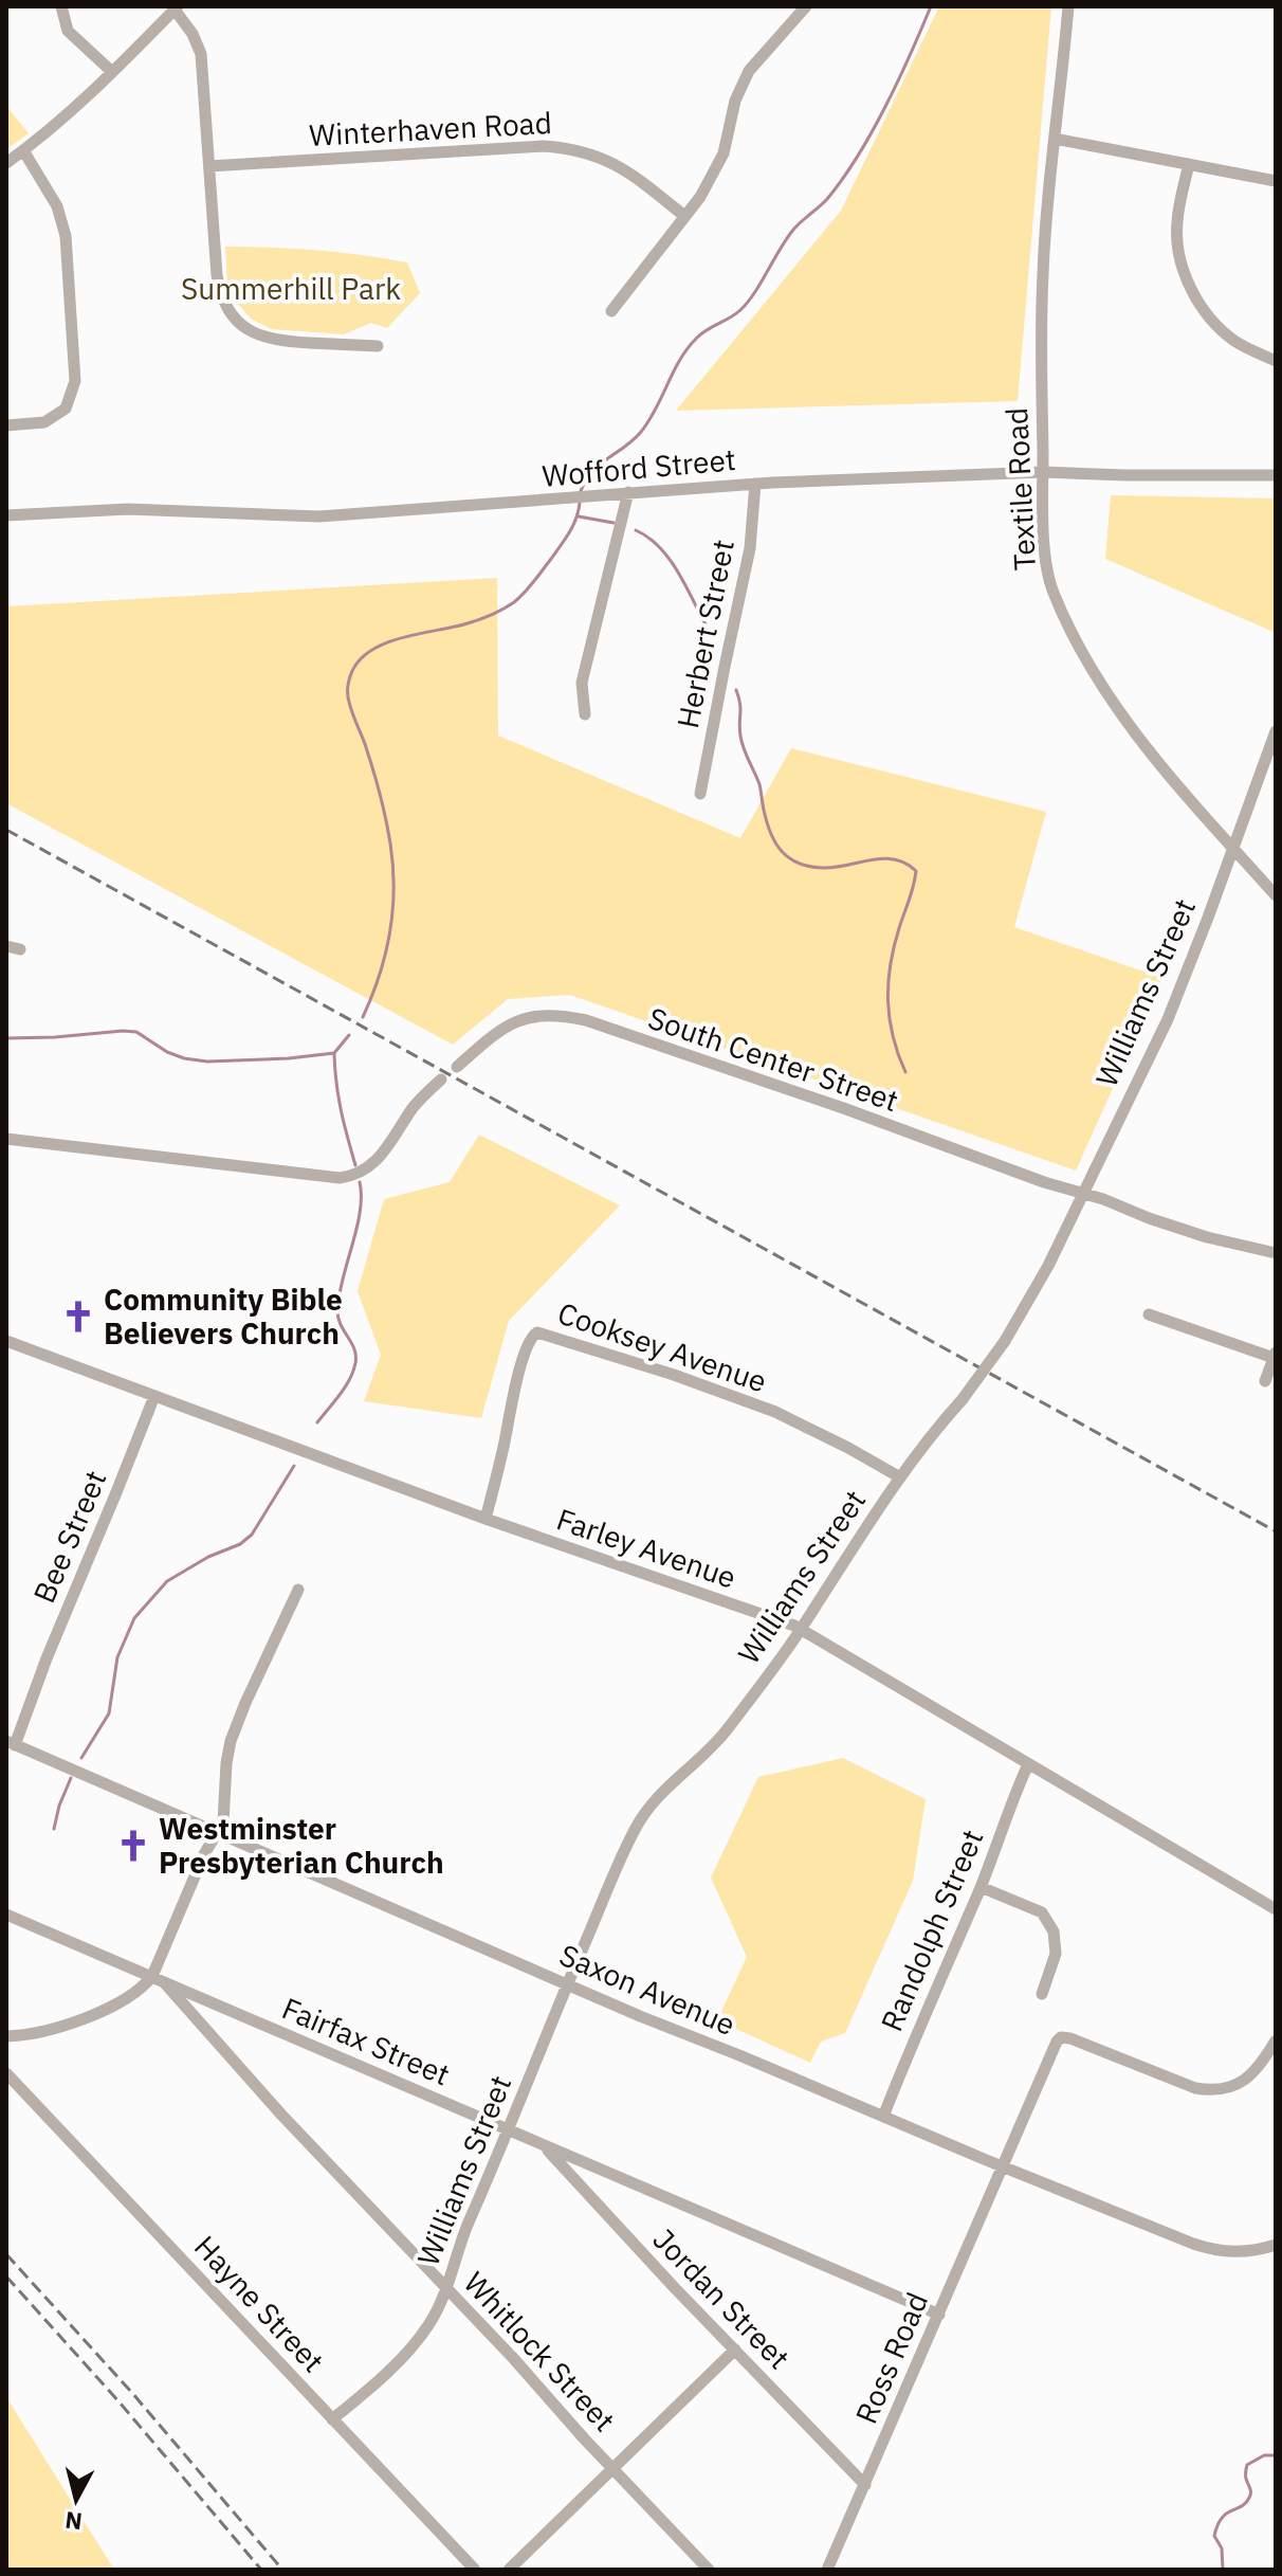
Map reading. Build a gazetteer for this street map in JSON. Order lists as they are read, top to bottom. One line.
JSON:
{"streets":{"street":["Winterhaven Road","Wofford Street","Textile Road","Herbert Street","Williams Street","South Center Street","Cooksey Avenue","Bee Street","Farley Avenue","Randolph Street","Saxon Avenue","Fairfax Street","Jordan Street","Hayne Street","Whitlock Street","Ross Road"]},"crossings":[["Wofford Street","Textile Road"],["Wofford Street","Herbert Street"],["Textile Road","Williams Street"],["Williams Street","South Center Street"],["Williams Street","Cooksey Avenue"],["Williams Street","Farley Avenue"],["Williams Street","Saxon Avenue"],["Williams Street","Fairfax Street"],["Williams Street","Hayne Street"],["Williams Street","Whitlock Street"],["Cooksey Avenue","Farley Avenue"],["Bee Street","Farley Avenue"],["Bee Street","Saxon Avenue"],["Farley Avenue","Randolph Street"],["Randolph Street","Saxon Avenue"],["Saxon Avenue","Ross Road"],["Fairfax Street","Jordan Street"],["Fairfax Street","Whitlock Street"],["Fairfax Street","Ross Road"],["Jordan Street","Ross Road"]],"parks":["Summerhill Park"],"places":{"church":["Community Bible Believers Church","Westminster Presbyterian Church"]},"north":"bottom"}
